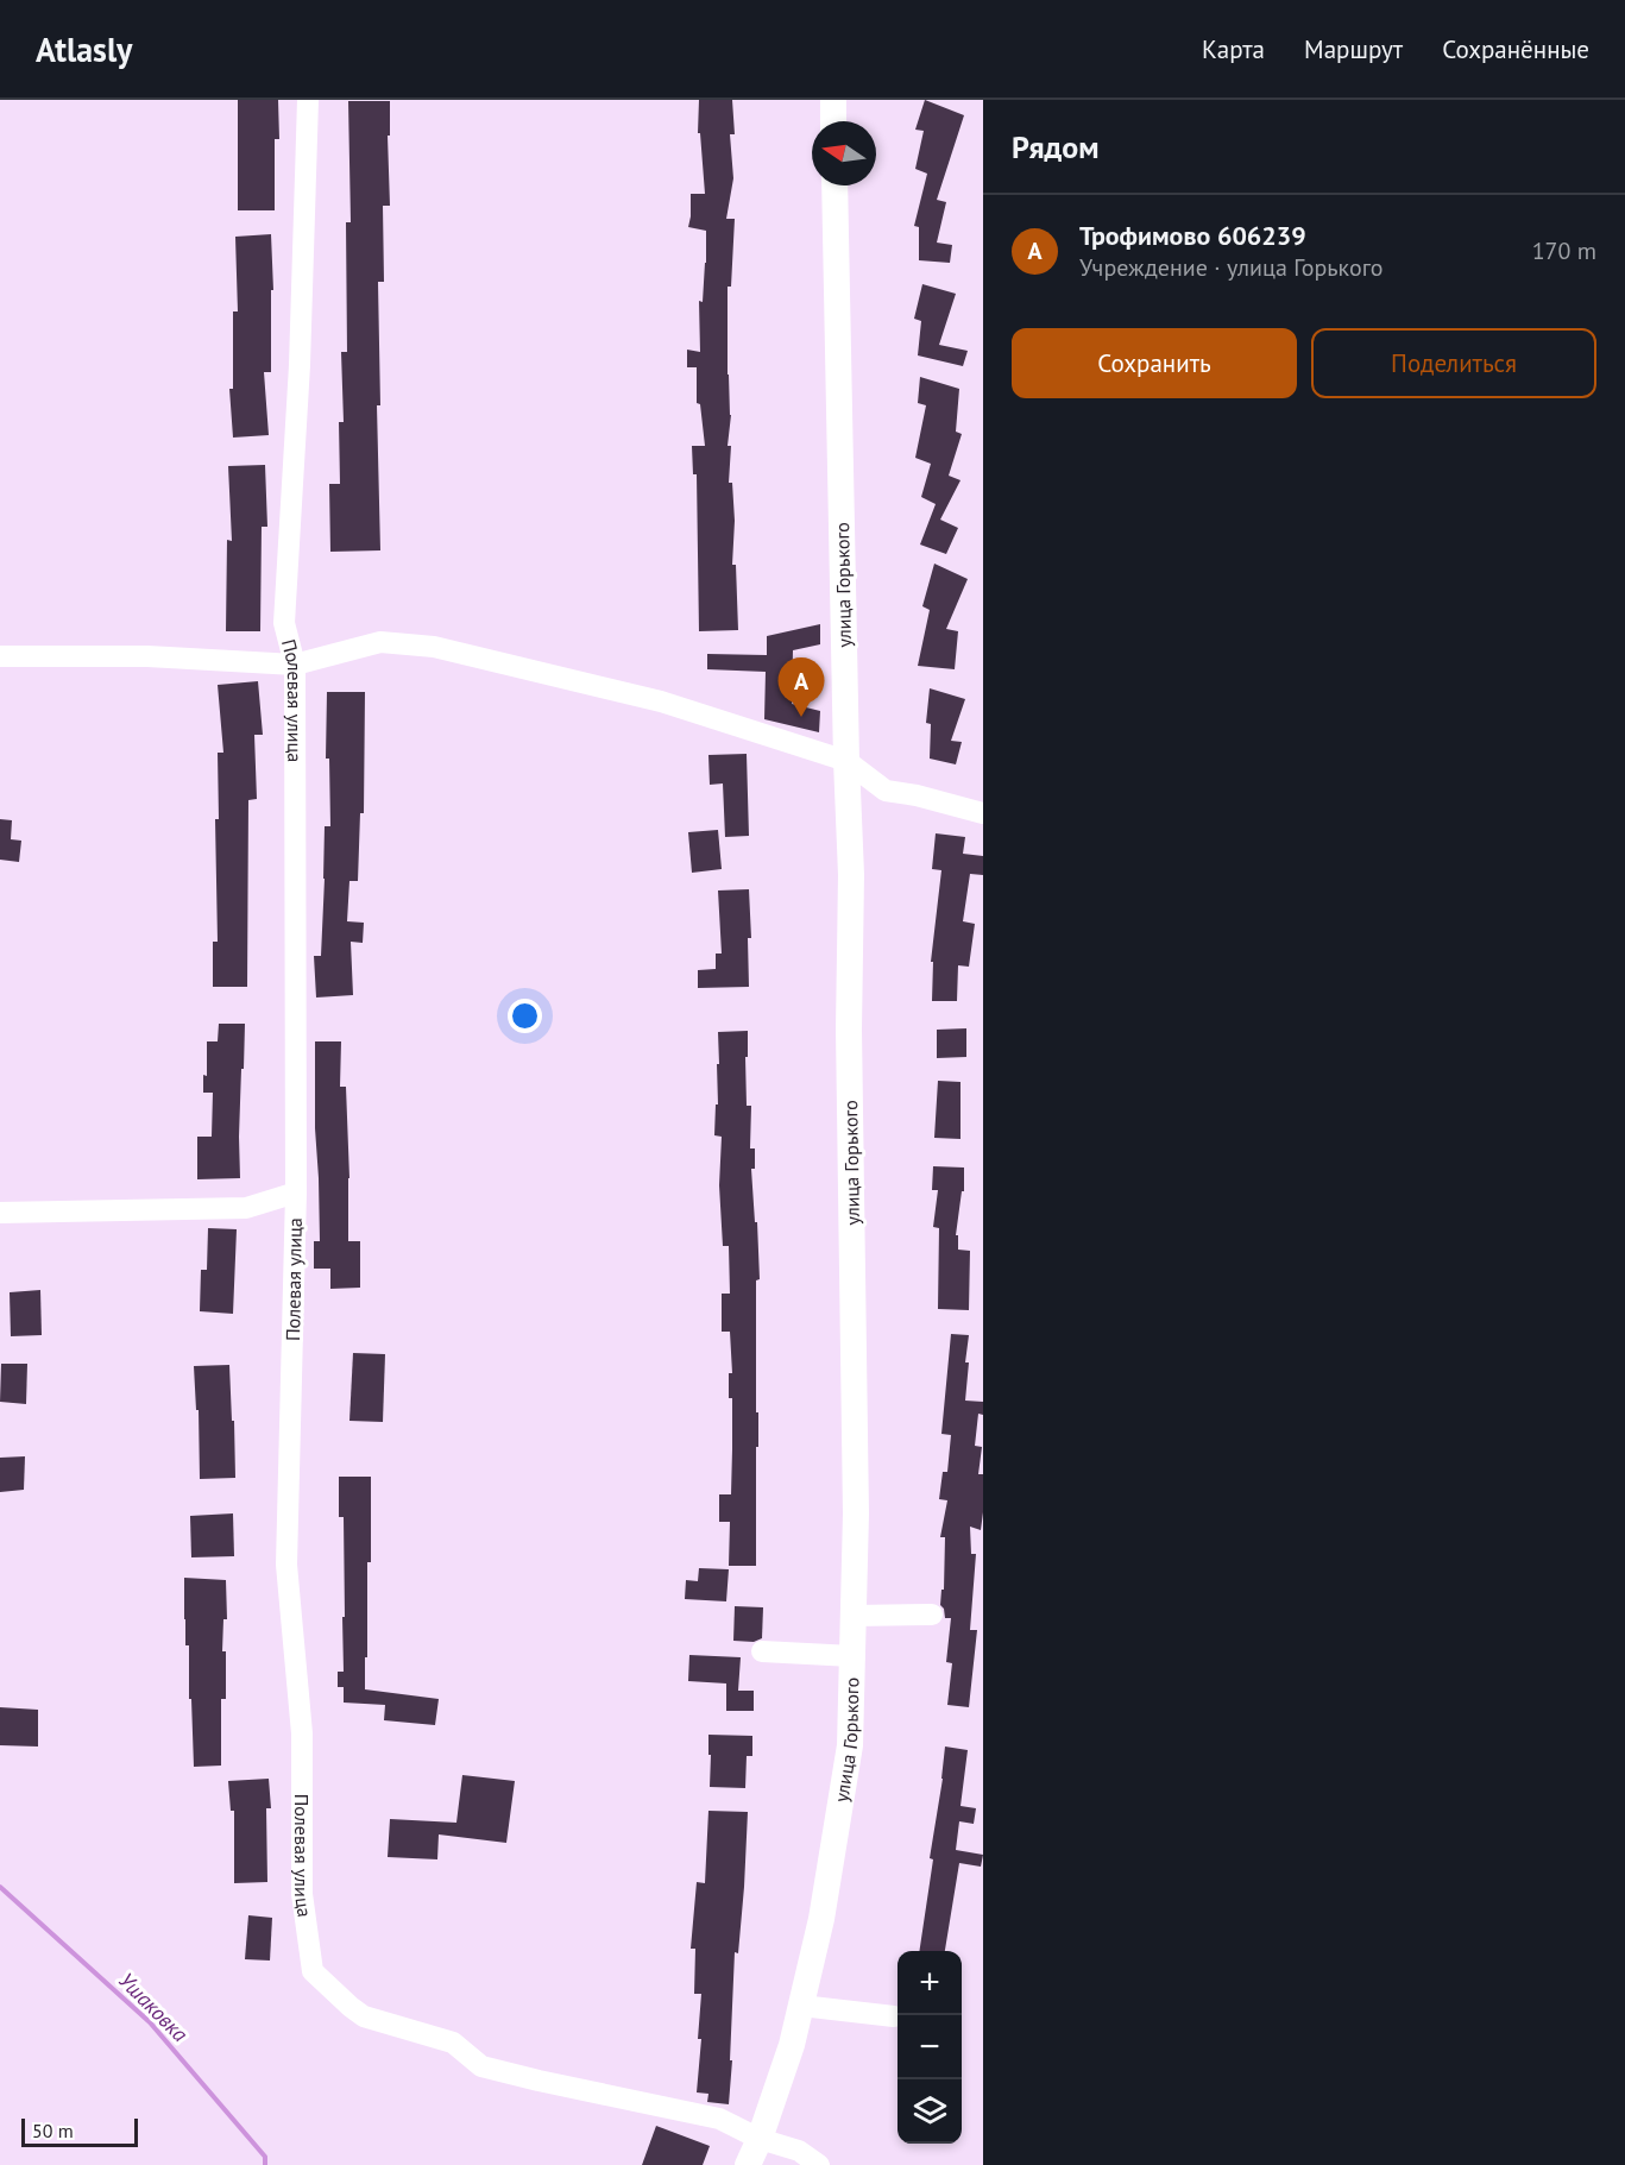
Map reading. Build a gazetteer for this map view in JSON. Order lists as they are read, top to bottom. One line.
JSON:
{"streets":{"main road":["улица Горького"],"street":["Полевая улица"]},"crossings":[["улица Горького","Полевая улица"]],"water":["Ушаковка"],"scale_bar":"50 m","north":"left","page":{"header":"Atlasly","nav":["Карта","Маршрут","Сохранённые"],"heading":"Рядом","list":[{"mark":"A","name":"Трофимово 606239","note":"Учреждение · улица Горького","value":"170 m"}],"buttons":["Сохранить","Поделиться"],"pins":"A","map_buttons":["+","−"],"scale":"50 m"}}
